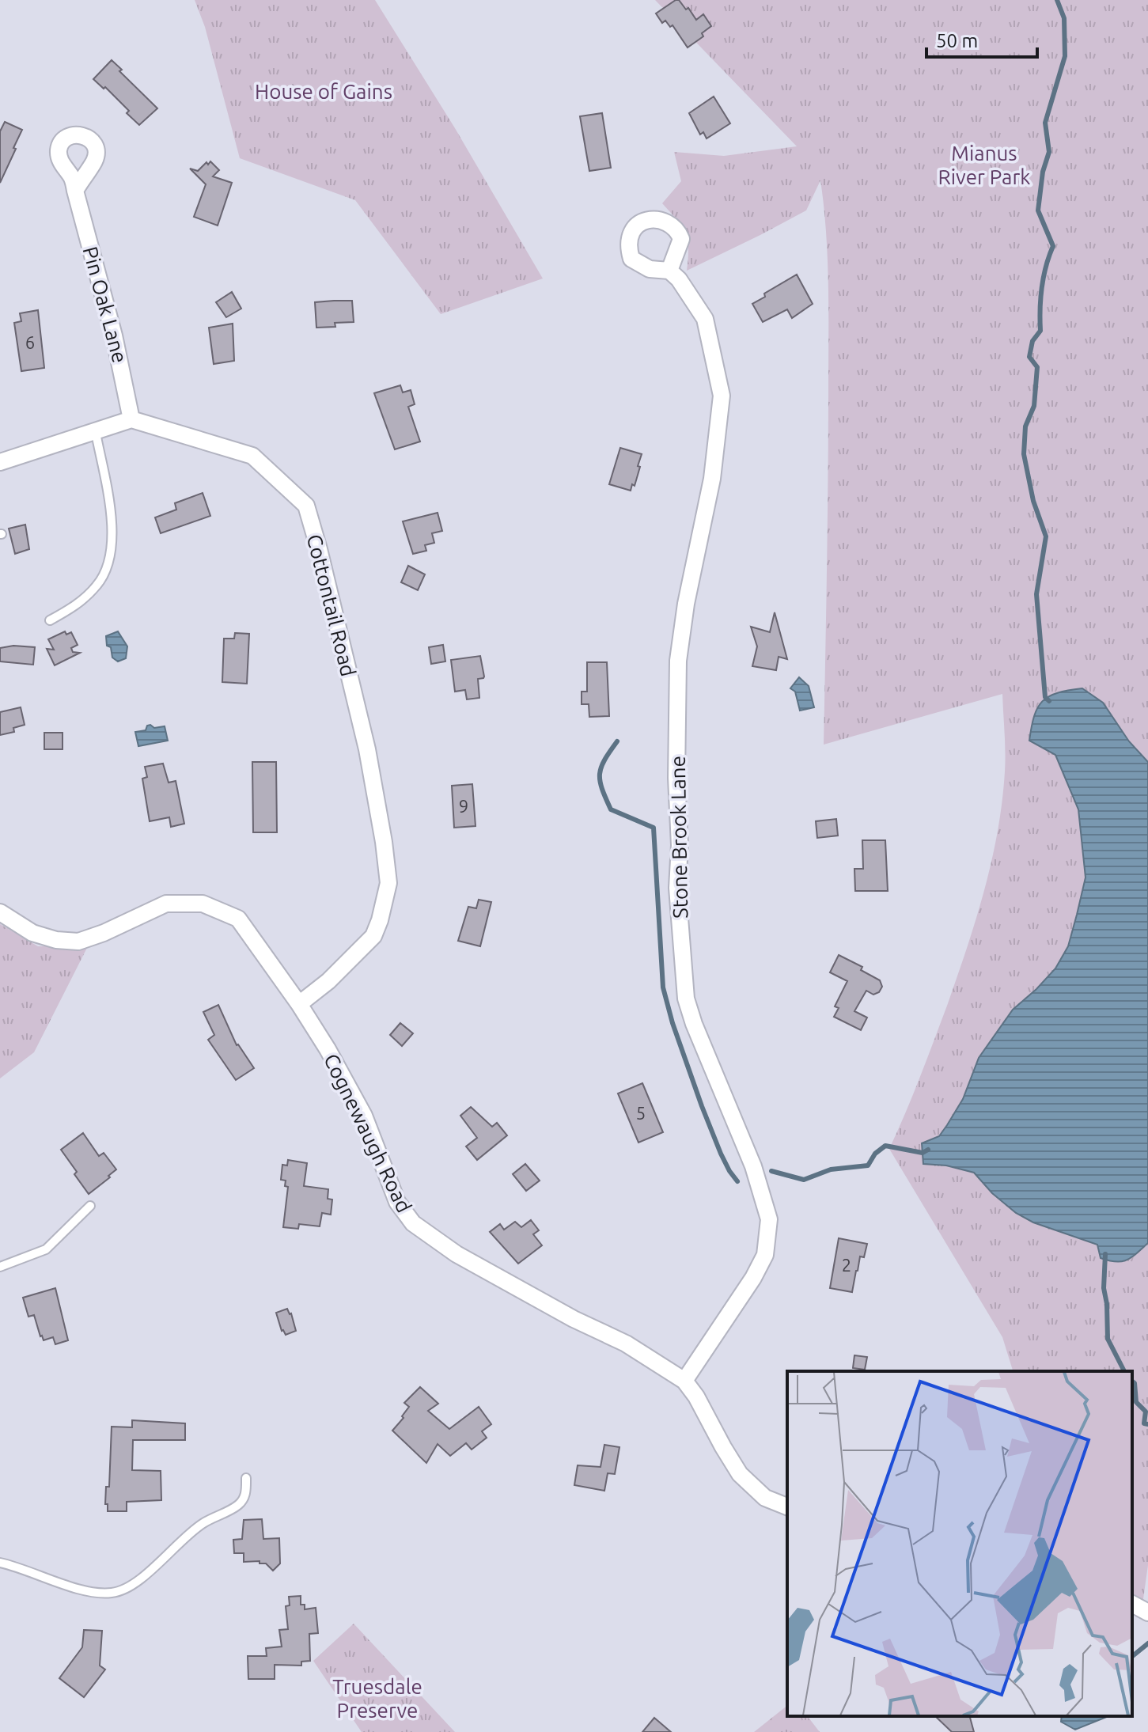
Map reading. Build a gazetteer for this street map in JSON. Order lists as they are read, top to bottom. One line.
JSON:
{"streets":{"street":["Pin Oak Lane","Cottontail Road","Stone Brook Lane","Cognewaugh Road"]},"crossings":[["Pin Oak Lane","Cottontail Road"],["Cottontail Road","Cognewaugh Road"],["Stone Brook Lane","Cognewaugh Road"]],"parks":["House of Gains","Mianus River Park","Truesdale Preserve"],"house_numbers":["6","9","5","2"],"scale_bar":"50 m"}
